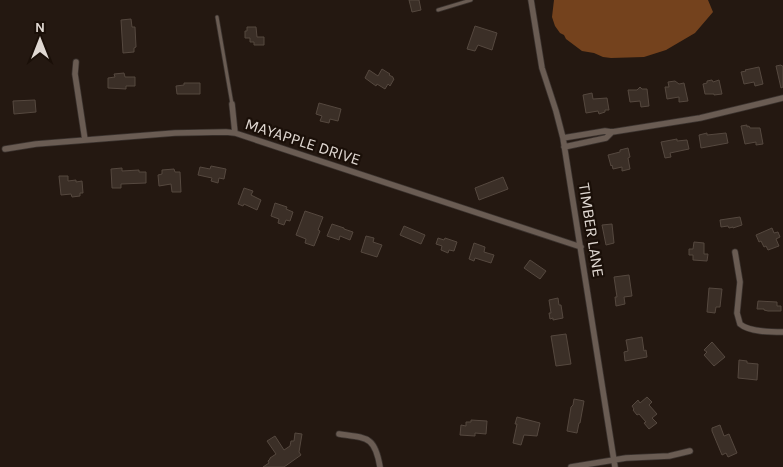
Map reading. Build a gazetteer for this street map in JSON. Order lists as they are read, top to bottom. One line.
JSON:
{"streets":{"street":["MAYAPPLE DRIVE","TIMBER LANE"]},"crossings":[["MAYAPPLE DRIVE","TIMBER LANE"]],"north":"top"}
